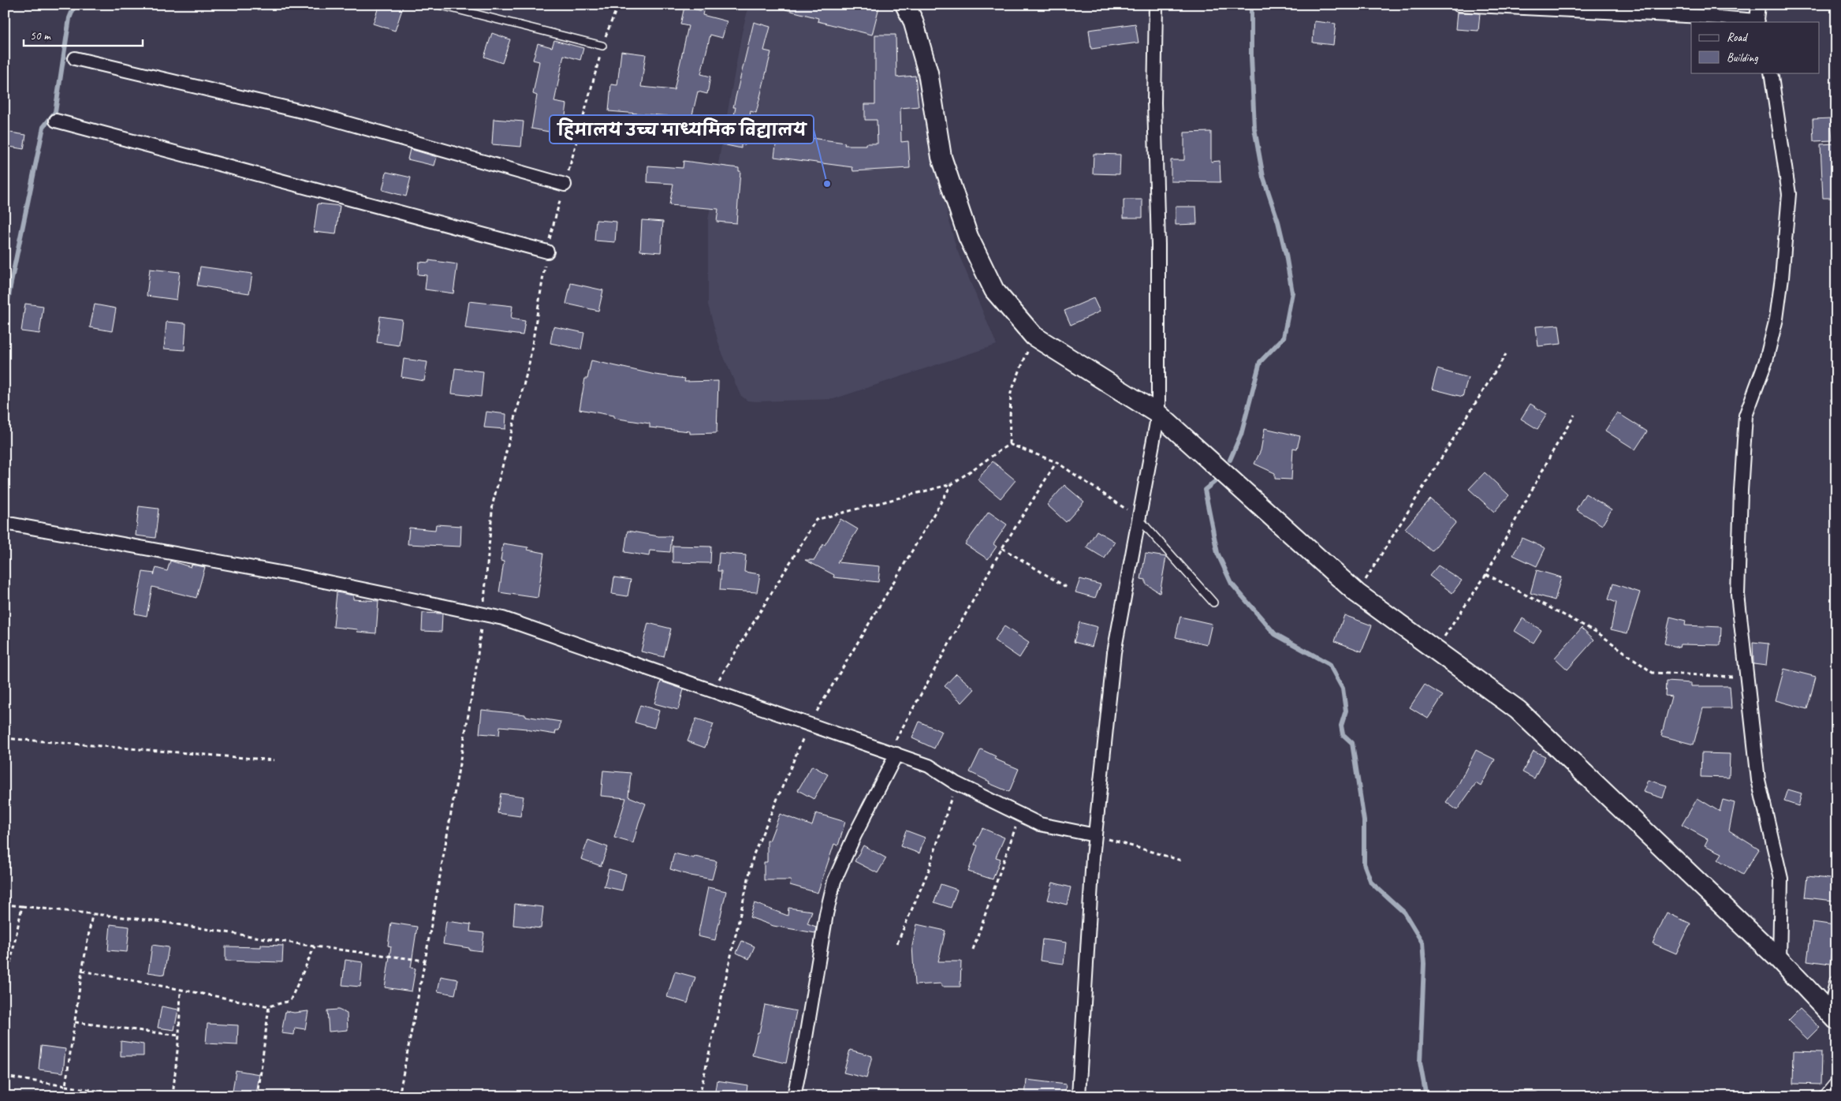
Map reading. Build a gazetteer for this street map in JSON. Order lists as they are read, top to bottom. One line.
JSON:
{"places":["हिमालय उच्च माध्यमिक विद्यालय"],"legend":["Road","Building"],"scale_bar":"50 m"}
